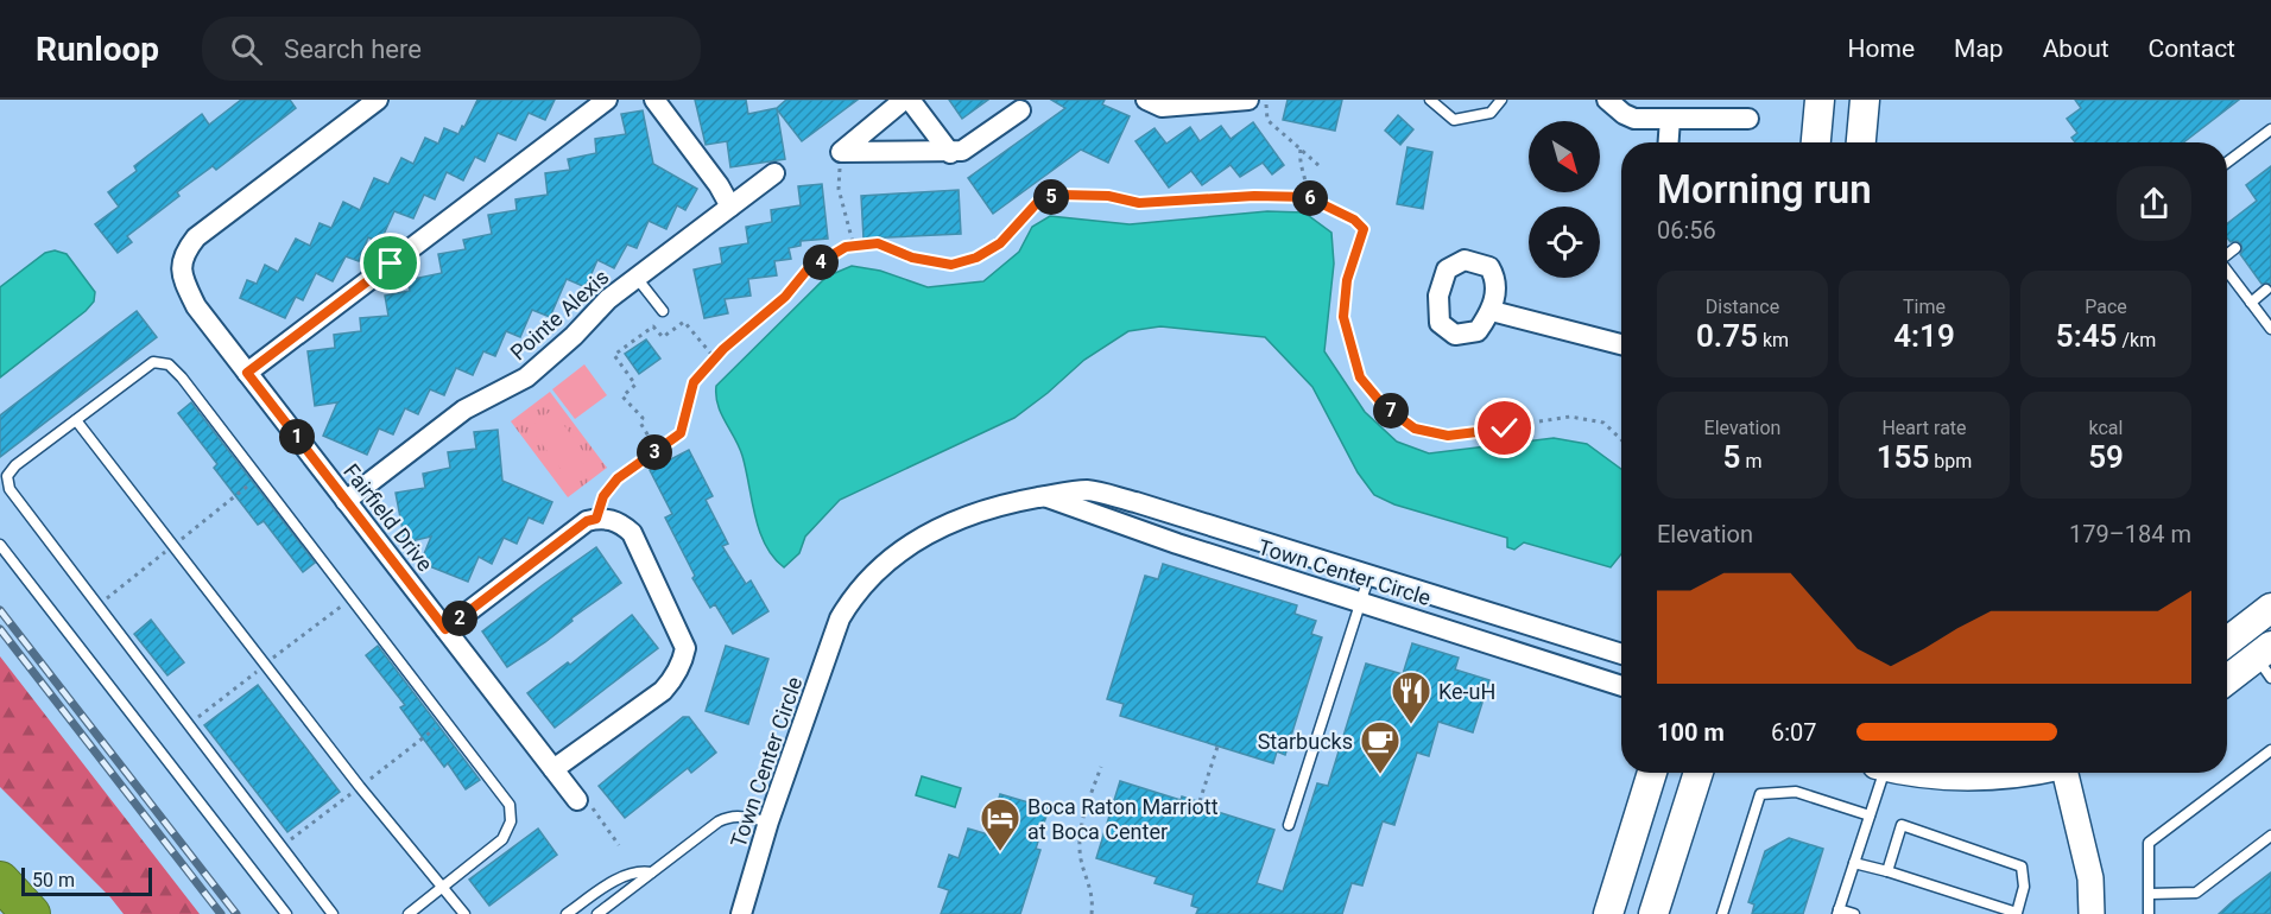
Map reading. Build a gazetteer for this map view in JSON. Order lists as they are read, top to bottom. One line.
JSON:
{"streets":{"street":["Pointe Alexis","Fairfield Drive","Town Center Circle"]},"crossings":[["Pointe Alexis","Fairfield Drive"]],"places":{"restaurant":["Ke-uH"],"cafe":["Starbucks"],"hotel":["Boca Raton Marriott at Boca Center"]},"scale_bar":"50 m","north":"bottom right","page":{"header":"Runloop","search":"Search here","nav":["Home","Map","About","Contact"],"heading":["Morning run","06:56"],"pins":["5","6","4","7","1","3","2"],"stats":[["Distance","0.75 km"],["Time","4:19"],["Pace","5:45 /km"],["Elevation","5 m"],["Heart rate","155 bpm"],["kcal","59"]],"chart":["Elevation","179–184 m"],"list":[{"name":"100 m","note":"6:07"}],"scale":"50 m"}}
